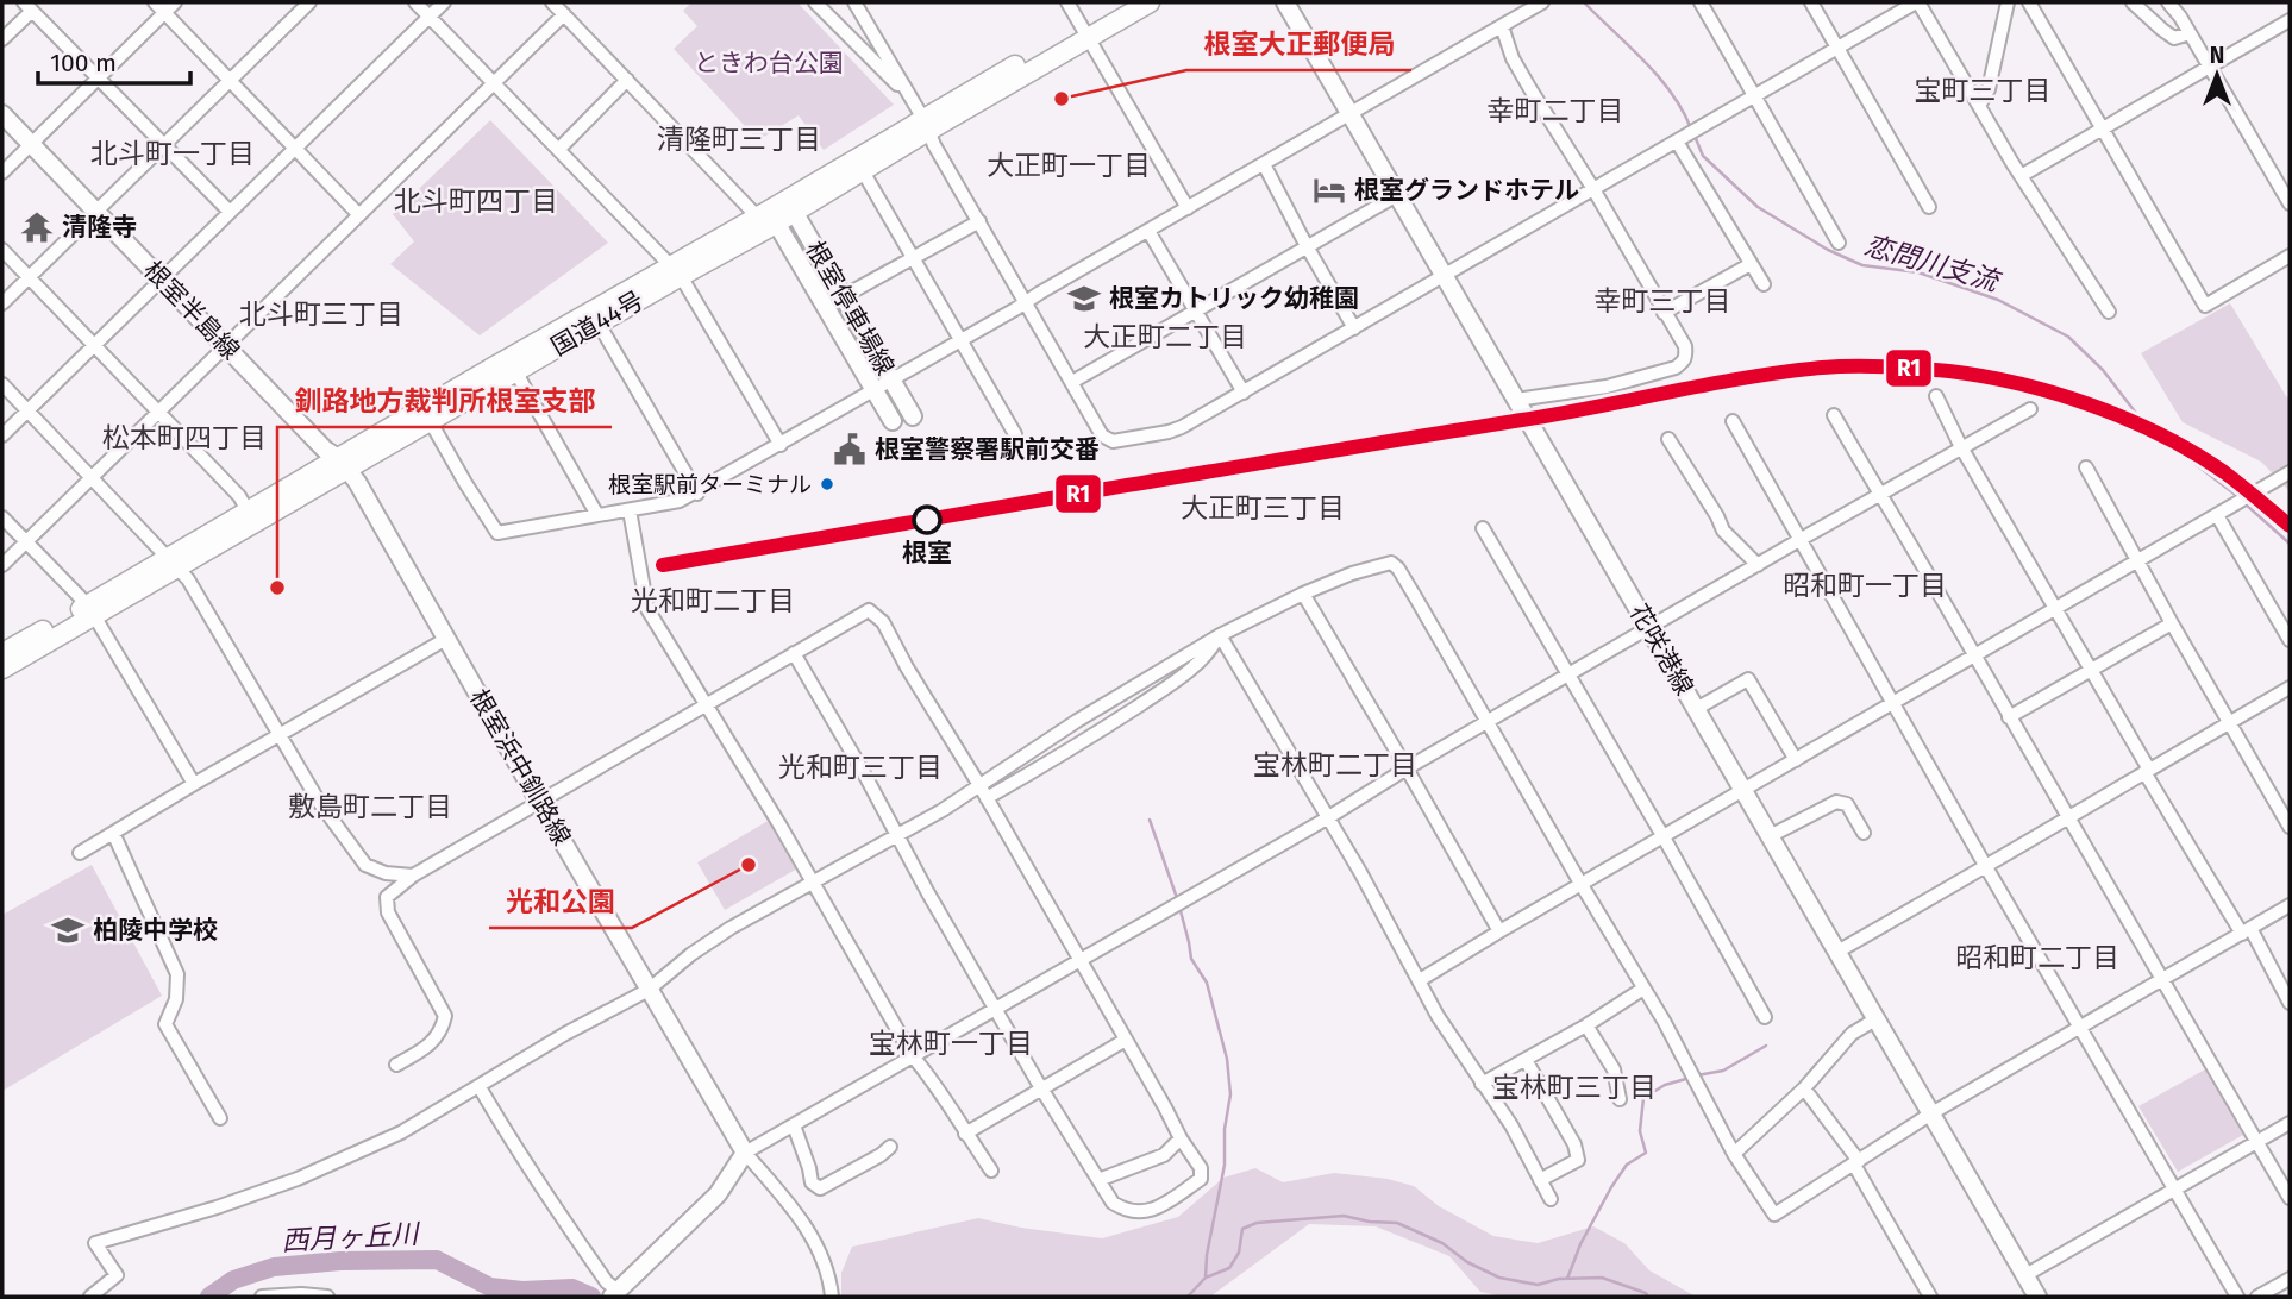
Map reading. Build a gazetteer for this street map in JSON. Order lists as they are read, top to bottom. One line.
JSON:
{"streets":{"highway":["国道44号"],"main road":["根室停車場線","根室半島線","花咲港線","根室浜中釧路線"]},"crossings":[["根室停車場線","国道44号"],["根室半島線","国道44号"],["根室半島線","根室浜中釧路線"],["国道44号","根室浜中釧路線"]],"districts":["宝町三丁目","幸町二丁目","清隆町三丁目","北斗町一丁目","大正町一丁目","北斗町四丁目","幸町三丁目","北斗町三丁目","大正町二丁目","松本町四丁目","大正町三丁目","昭和町一丁目","光和町二丁目","宝林町二丁目","光和町三丁目","敷島町二丁目","昭和町二丁目","宝林町一丁目","宝林町三丁目"],"water":["恋問川支流","西月ヶ丘川"],"parks":["ときわ台公園"],"places":{"other":["根室大正郵便局","根室駅前ターミナル","根室","釧路地方裁判所根室支部","光和公園"],"hotel":["根室グランドホテル"],"temple":["清隆寺"],"school or university":["根室カトリック幼稚園","柏陵中学校"],"public building":["根室警察署駅前交番"]},"lines":["transit line R1"],"scale_bar":"100 m","north":"top"}
